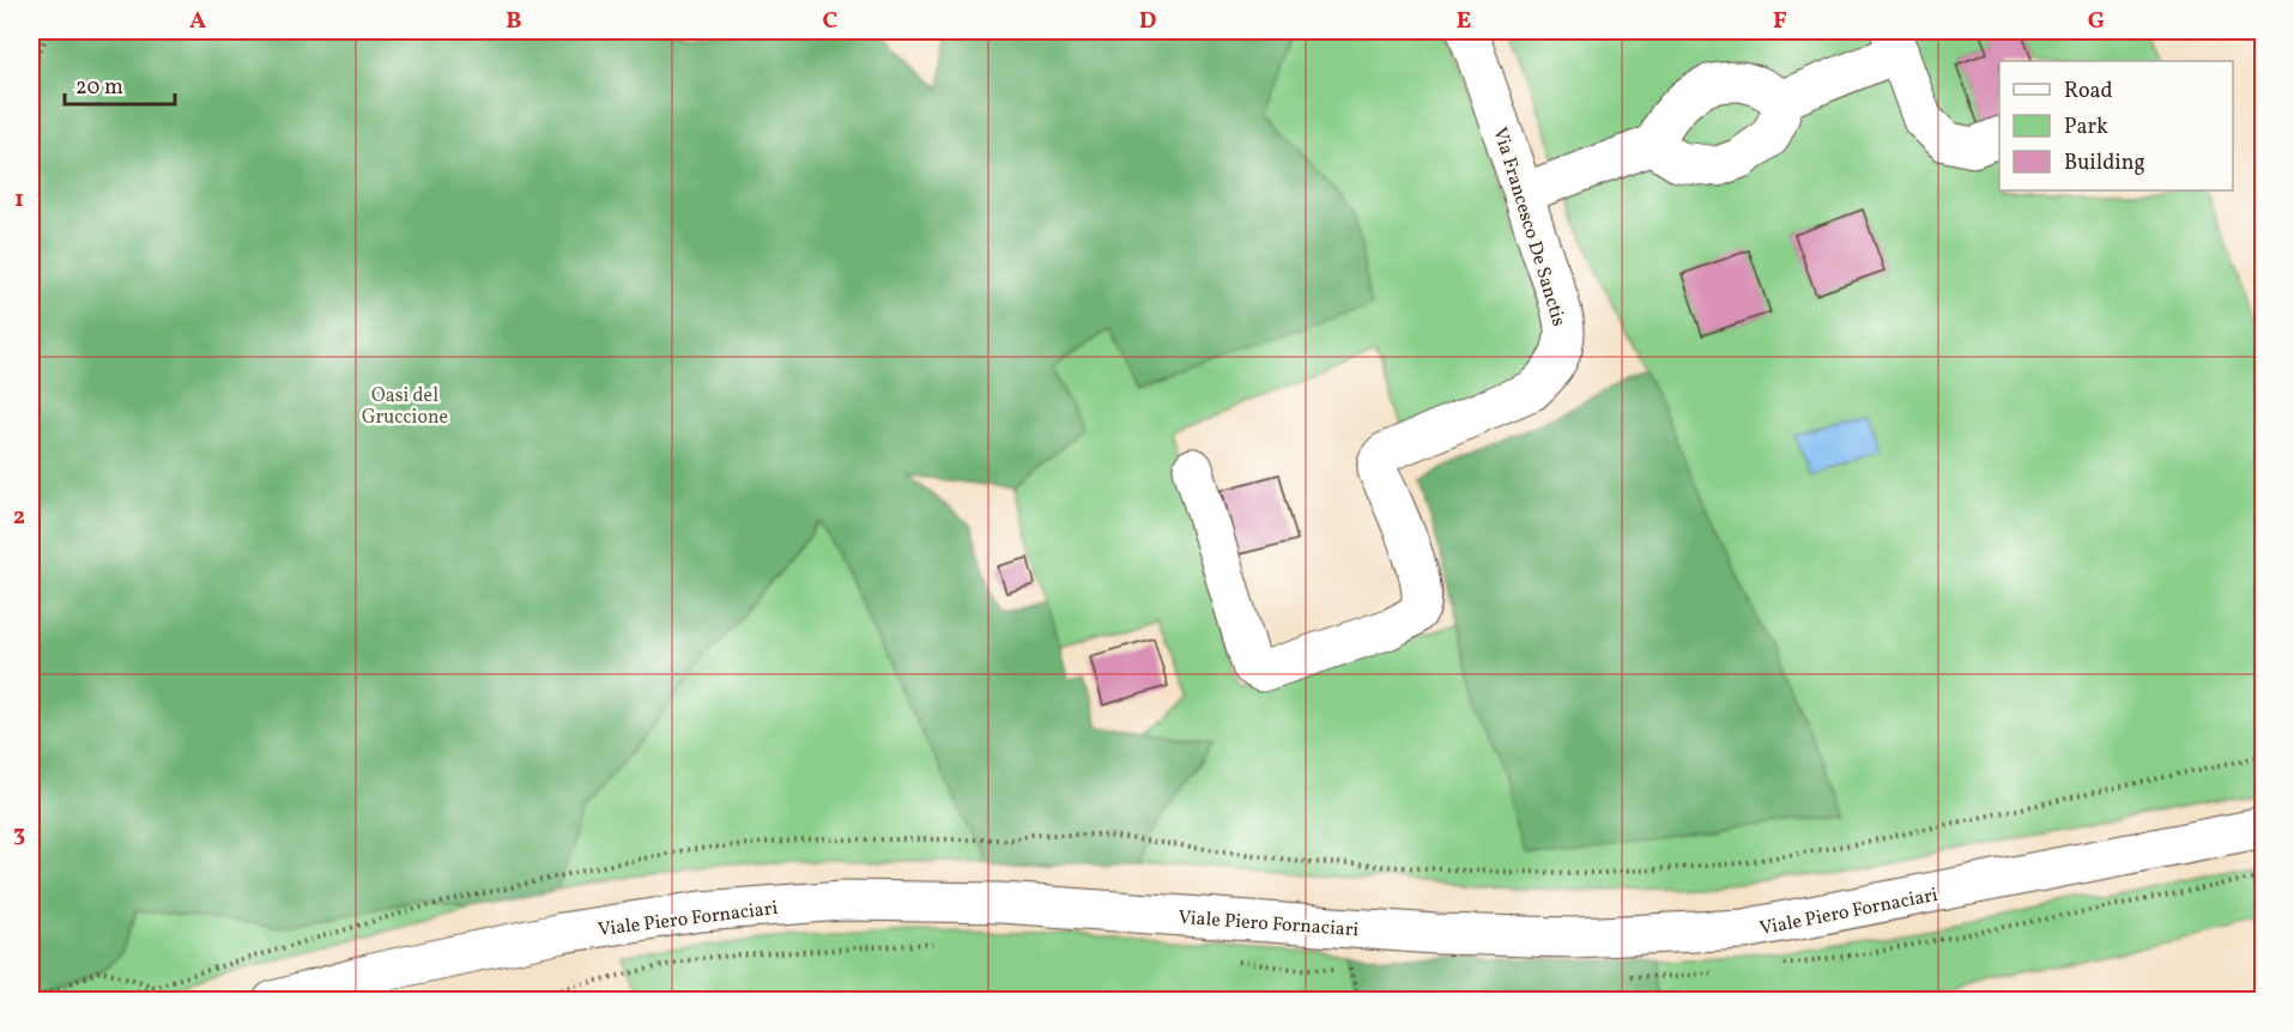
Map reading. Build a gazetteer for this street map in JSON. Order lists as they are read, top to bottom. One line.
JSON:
{"streets":{"main road":["Via Francesco De Sanctis","Viale Piero Fornaciari"]},"parks":["Oasi del Gruccione"],"legend":["Road","Park","Building"],"scale_bar":"20 m","grid":{"columns":["A","B","C","D","E","F","G"],"rows":["1","2","3"]}}
